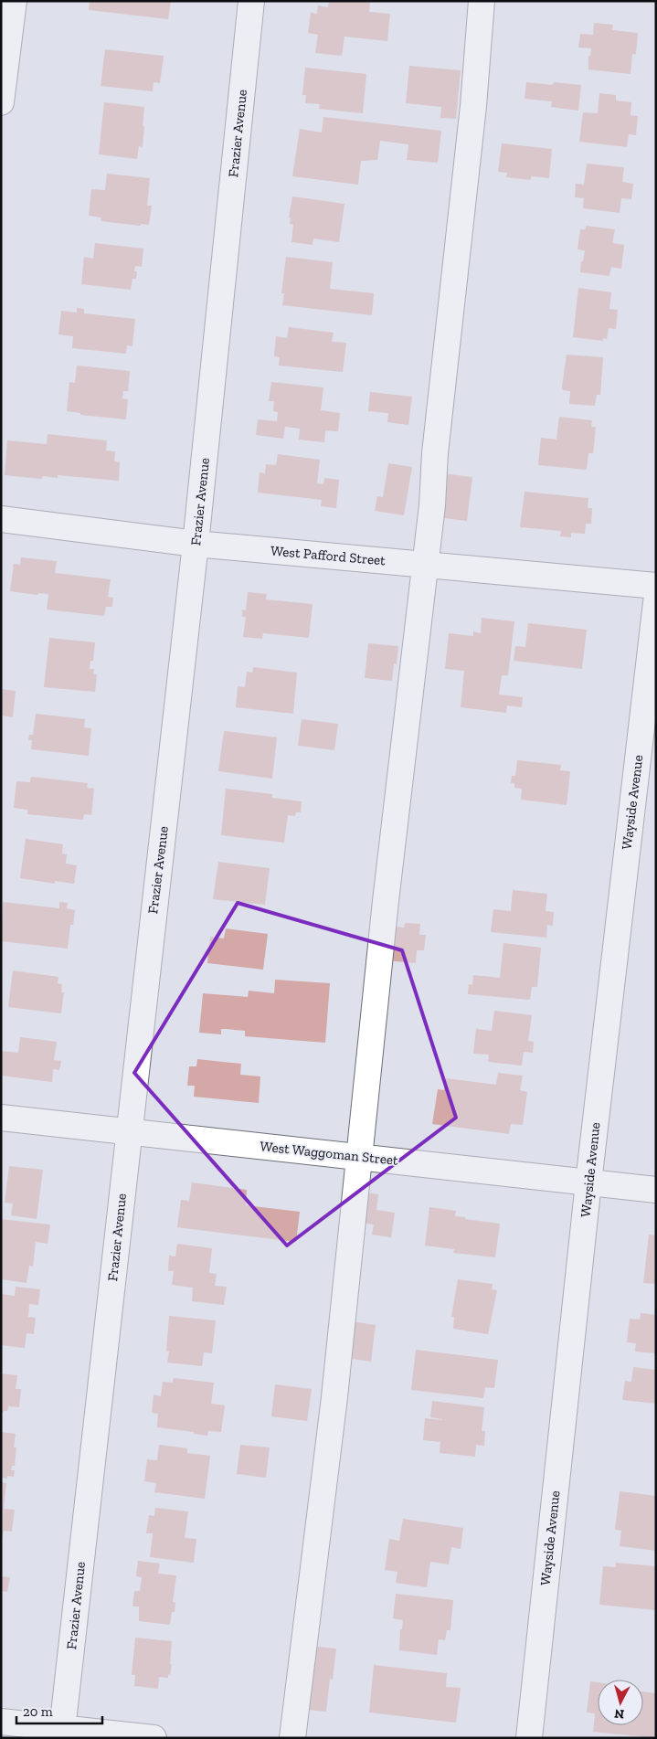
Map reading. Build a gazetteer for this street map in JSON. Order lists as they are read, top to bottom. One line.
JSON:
{"streets":{"street":["Frazier Avenue","West Pafford Street","Wayside Avenue","West Waggoman Street"]},"crossings":[["Frazier Avenue","West Pafford Street"],["Frazier Avenue","West Waggoman Street"],["Wayside Avenue","West Waggoman Street"]],"scale_bar":"20 m","north":"bottom"}
